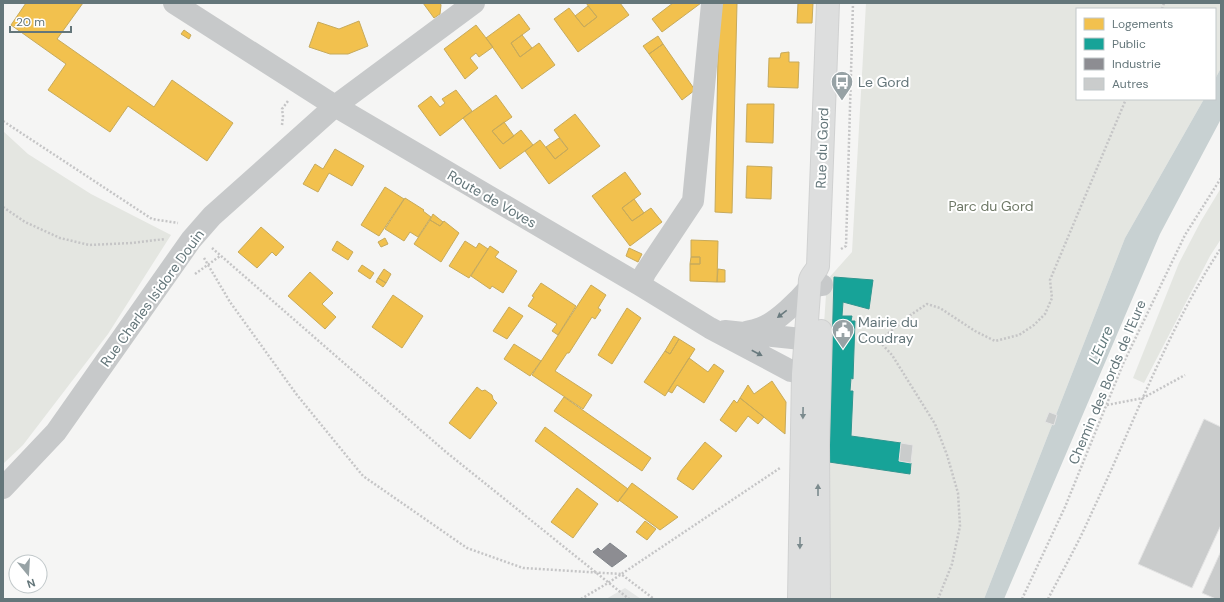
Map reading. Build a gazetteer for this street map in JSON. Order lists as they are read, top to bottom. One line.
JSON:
{"streets":{"main road":["Rue du Gord"],"street":["Route de Voves","Rue Charles Isidore Douin"],"path":["Chemin des Bords de l'Eure"]},"crossings":[["Rue du Gord","Route de Voves"],["Route de Voves","Rue Charles Isidore Douin"]],"water":["L'Eure"],"parks":["Parc du Gord"],"places":{"bus stop":["Le Gord"],"public building":["Mairie du Coudray"]},"legend":["Logements","Public","Industrie","Autres"],"scale_bar":"20 m","north":"bottom"}
